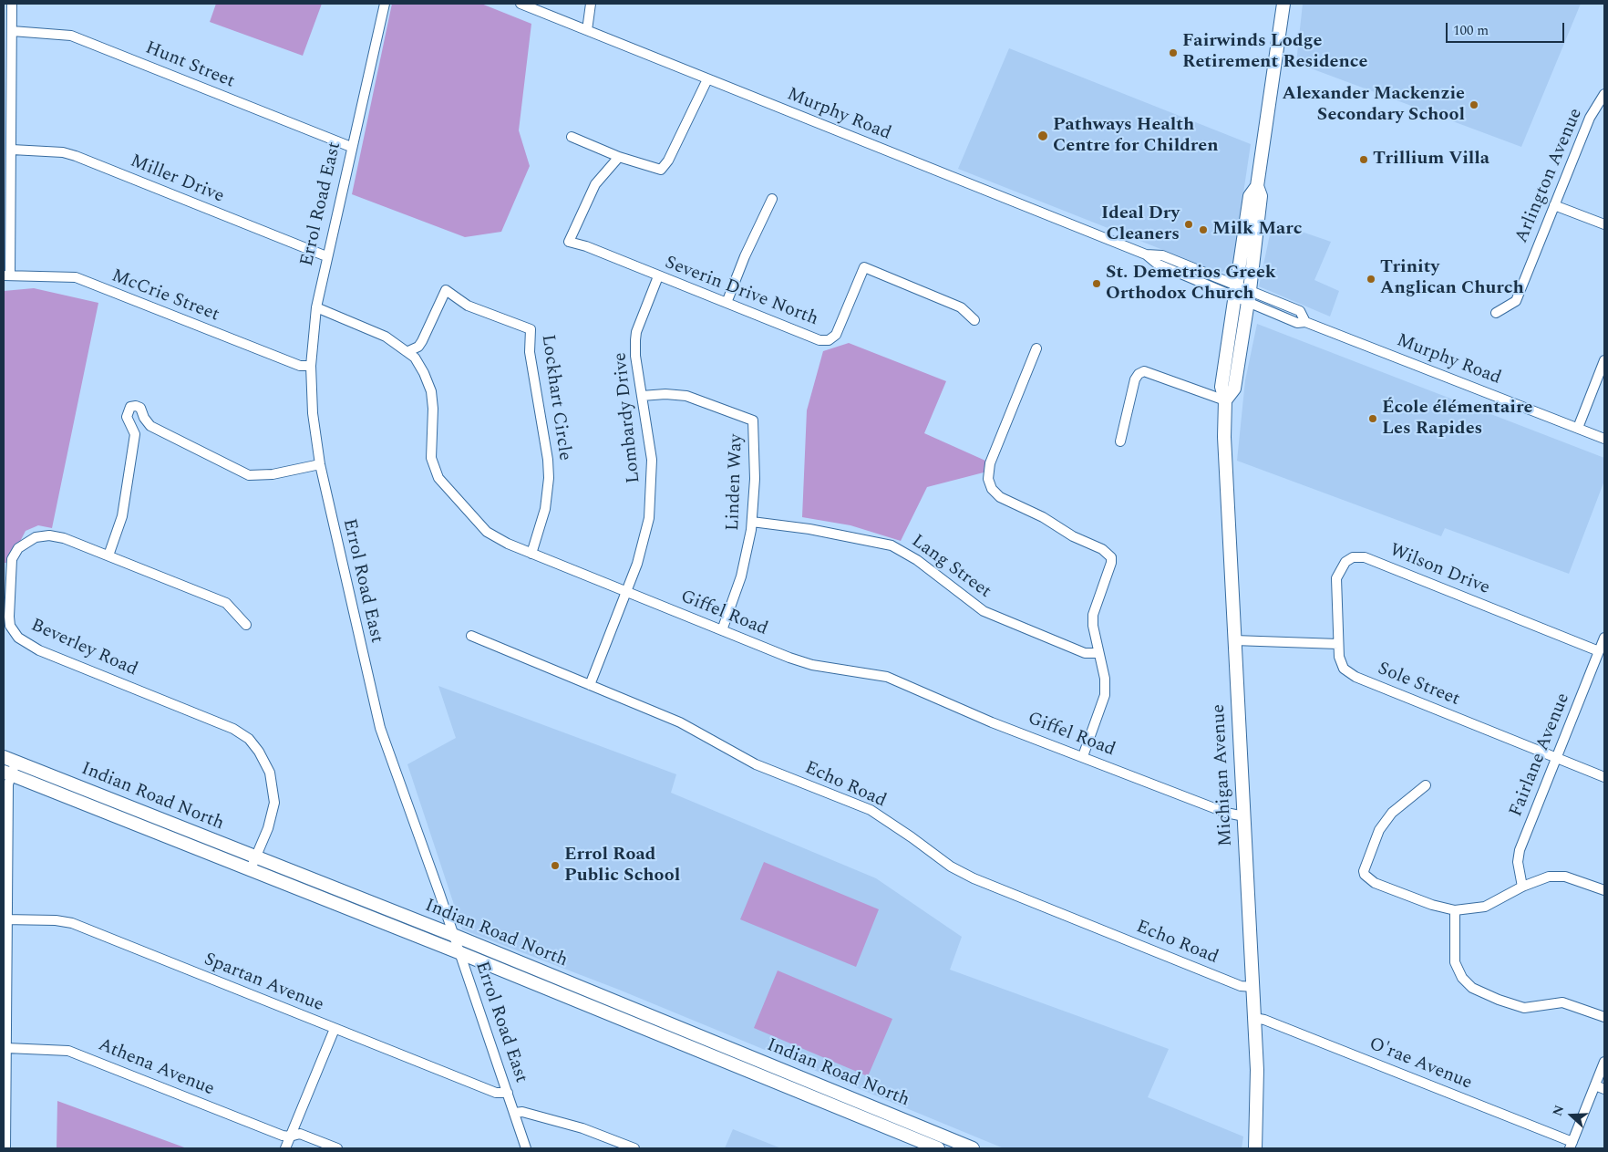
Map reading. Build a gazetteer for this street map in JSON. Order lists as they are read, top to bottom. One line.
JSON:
{"streets":{"main road":["Michigan Avenue","Indian Road North"],"street":["Hunt Street","Murphy Road","Arlington Avenue","Miller Drive","Errol Road East","Severin Drive North","McCrie Street","Lockhart Circle","Lombardy Drive","Linden Way","Lang Street","Wilson Drive","Giffel Road","Beverley Road","Sole Street","Fairlane Avenue","Echo Road","Spartan Avenue","O'rae Avenue","Athena Avenue"]},"crossings":[["Hunt Street","Errol Road East"],["Murphy Road","Michigan Avenue"],["Miller Drive","Errol Road East"],["Errol Road East","McCrie Street"],["Errol Road East","Giffel Road"],["Errol Road East","Indian Road North"],["Errol Road East","Spartan Avenue"],["Severin Drive North","Lombardy Drive"],["Lockhart Circle","Giffel Road"],["Lombardy Drive","Linden Way"],["Lombardy Drive","Giffel Road"],["Lombardy Drive","Echo Road"],["Linden Way","Lang Street"],["Linden Way","Giffel Road"],["Wilson Drive","Sole Street"],["Wilson Drive","Fairlane Avenue"],["Giffel Road","Michigan Avenue"],["Beverley Road","Indian Road North"],["Sole Street","Fairlane Avenue"],["Michigan Avenue","Echo Road"],["Michigan Avenue","O'rae Avenue"]],"places":["Fairwinds Lodge Retirement Residence","Alexander Mackenzie Secondary School","Pathways Health Centre for Children","Trillium Villa","Ideal Dry Cleaners","Milk Marc","Trinity Anglican Church","St. Demetrios Greek Orthodox Church","École élémentaire Les Rapides","Errol Road Public School"],"scale_bar":"100 m","north":"left"}
